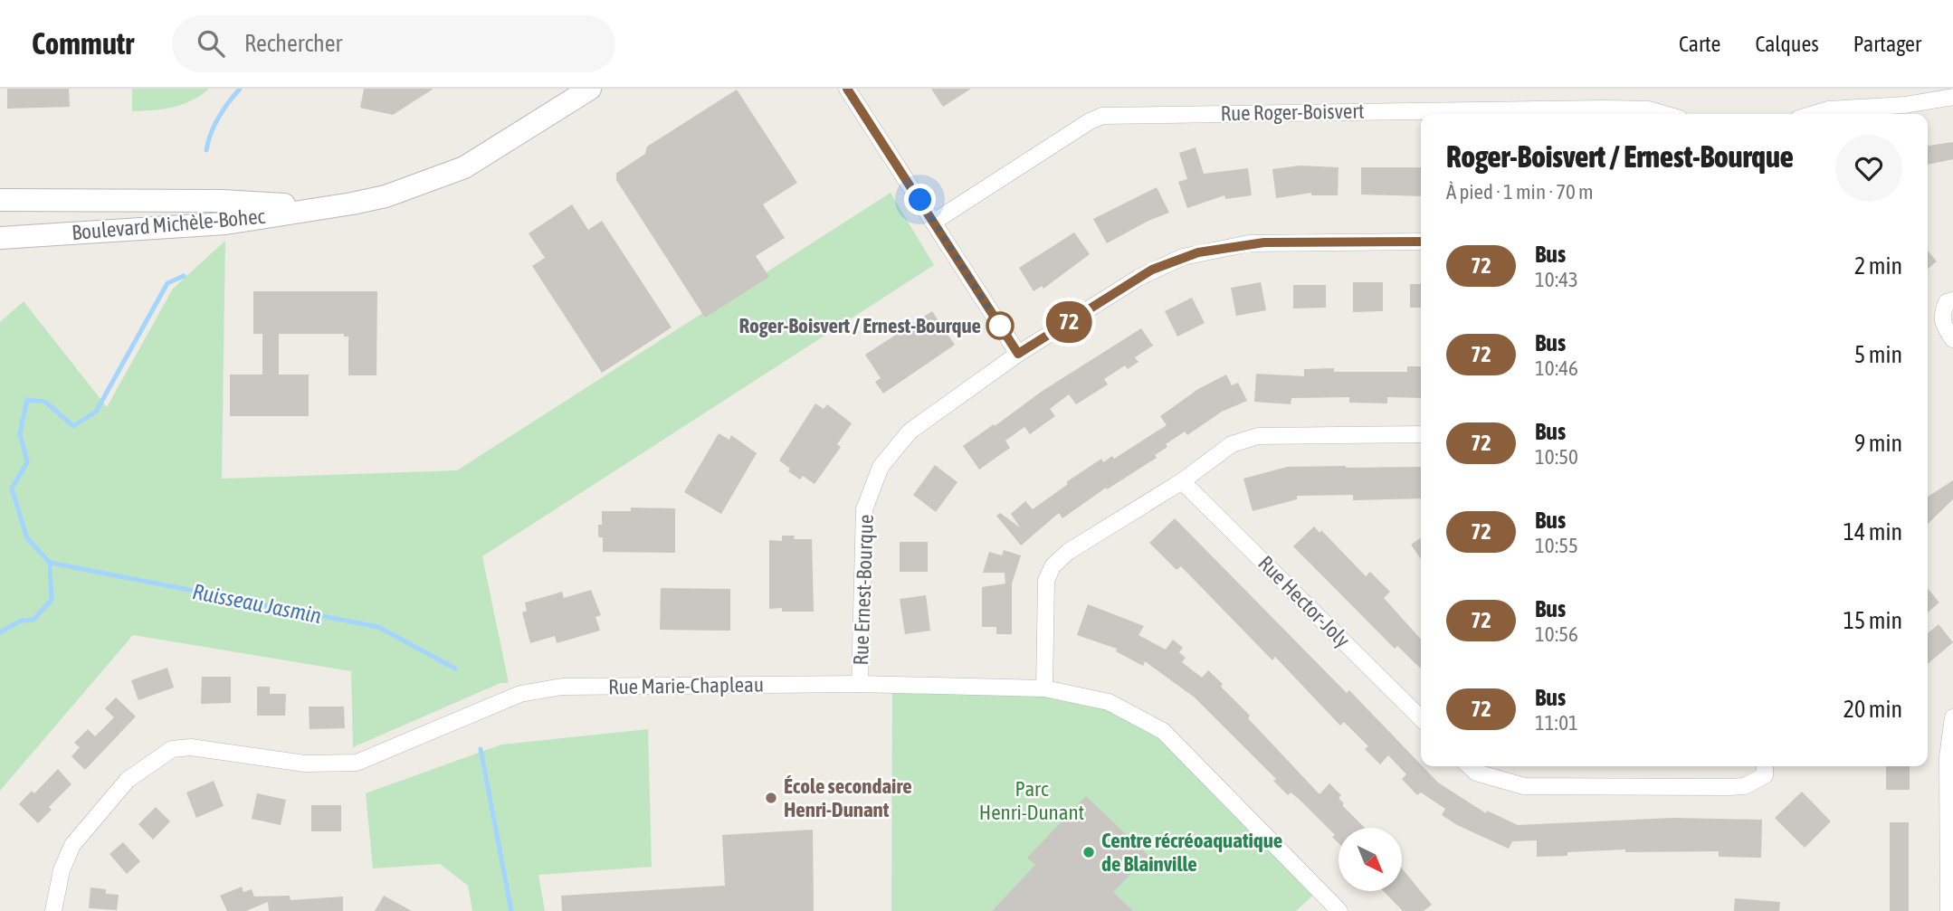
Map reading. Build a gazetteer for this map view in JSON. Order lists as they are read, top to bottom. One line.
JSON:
{"streets":{"street":["Rue Roger-Boisvert","Boulevard Michèle-Bohec","Rue Ernest-Bourque","Rue Hector-Joly","Rue Marie-Chapleau"]},"crossings":[["Rue Ernest-Bourque","Rue Marie-Chapleau"]],"water":["Ruisseau Jasmin"],"parks":["Parc Henri-Dunant"],"places":["Roger-Boisvert / Ernest-Bourque","École secondaire Henri-Dunant","Centre récréoaquatique de Blainville"],"lines":["bus line 72"],"north":"bottom right","page":{"header":"Commutr","search":"Rechercher","nav":["Carte","Calques","Partager"],"on_map":"72","heading":["Roger-Boisvert / Ernest-Bourque","À pied · 1 min · 70 m"],"list":[{"mark":"72","name":"Bus","note":"10:43","value":"2 min"},{"mark":"72","name":"Bus","note":"10:46","value":"5 min"},{"mark":"72","name":"Bus","note":"10:50","value":"9 min"},{"mark":"72","name":"Bus","note":"10:55","value":"14 min"},{"mark":"72","name":"Bus","note":"10:56","value":"15 min"},{"mark":"72","name":"Bus","note":"11:01","value":"20 min"}]}}
